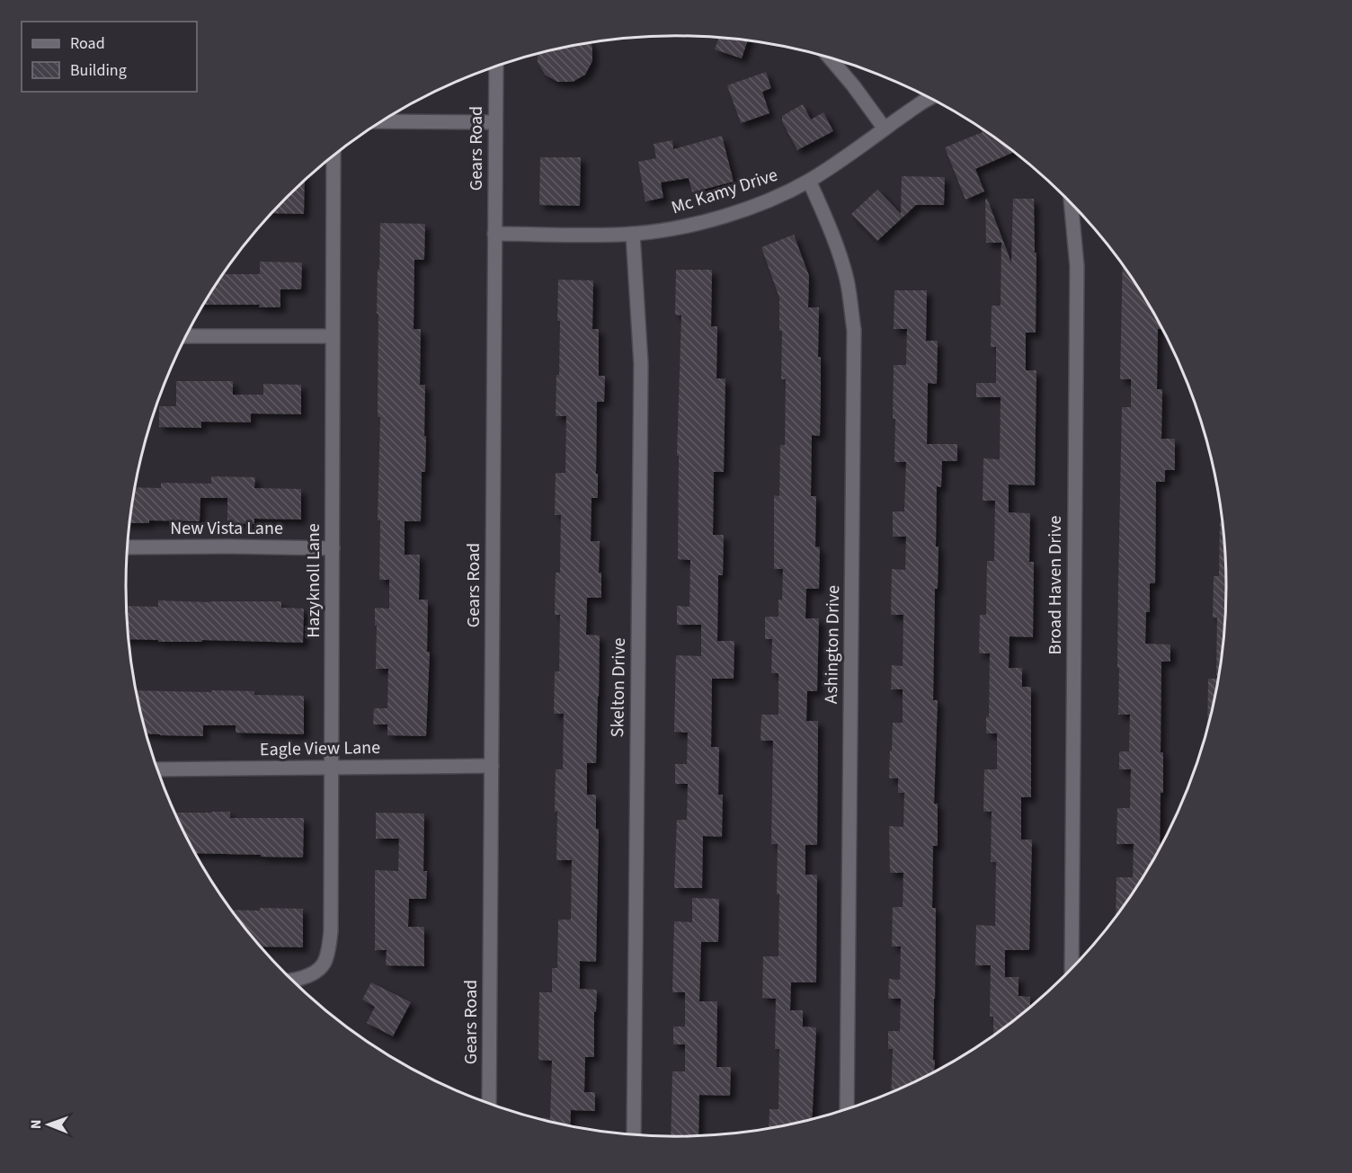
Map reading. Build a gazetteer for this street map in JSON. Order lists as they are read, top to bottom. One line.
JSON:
{"streets":{"street":["Gears Road","Mc Kamy Drive","New Vista Lane","Hazyknoll Lane","Broad Haven Drive","Ashington Drive","Skelton Drive","Eagle View Lane"]},"crossings":[["Gears Road","Mc Kamy Drive"],["Gears Road","Eagle View Lane"],["Mc Kamy Drive","Ashington Drive"],["Mc Kamy Drive","Skelton Drive"],["New Vista Lane","Hazyknoll Lane"],["Hazyknoll Lane","Eagle View Lane"]],"legend":["Road","Building"],"north":"left"}
